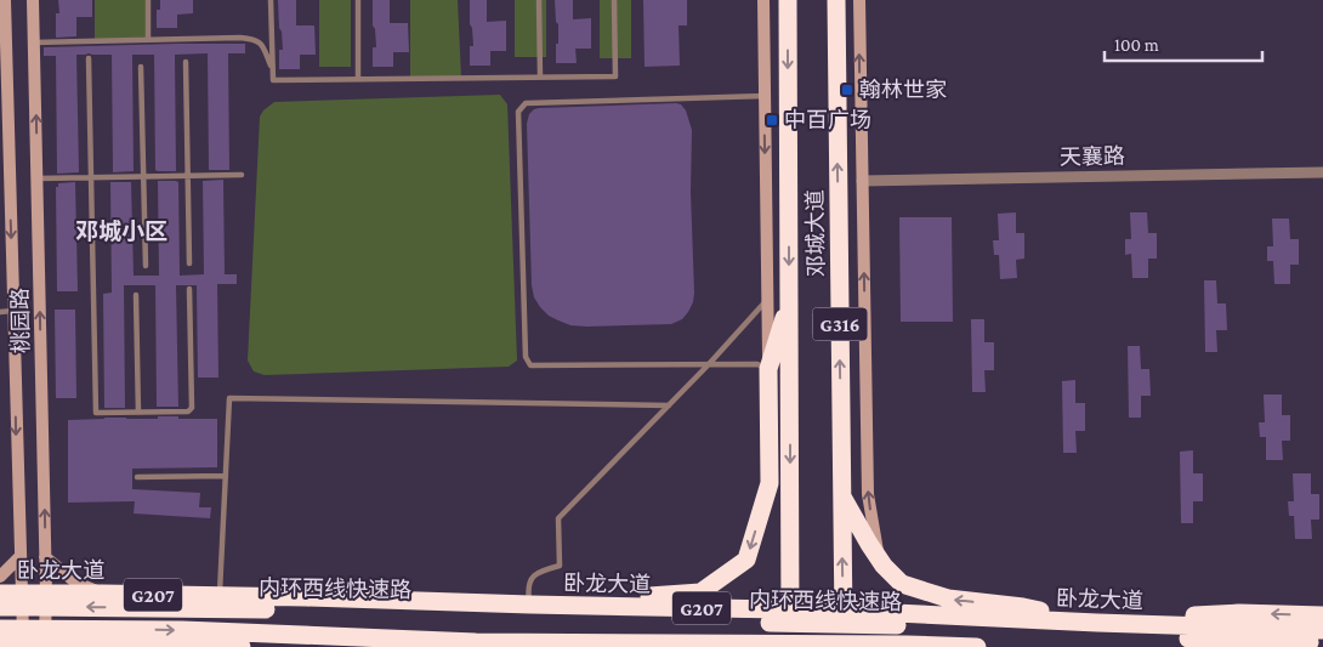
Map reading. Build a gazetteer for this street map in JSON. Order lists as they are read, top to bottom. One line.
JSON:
{"streets":{"highway":["邓城大道","G316","卧龙大道","内环西线快速路","G207"],"main road":["桃园路"],"street":["天襄路"]},"crossings":[["邓城大道","卧龙大道"],["桃园路","卧龙大道"]],"districts":["邓城小区"],"places":{"transit":["翰林世家","中百广场"]},"scale_bar":"100 m"}
